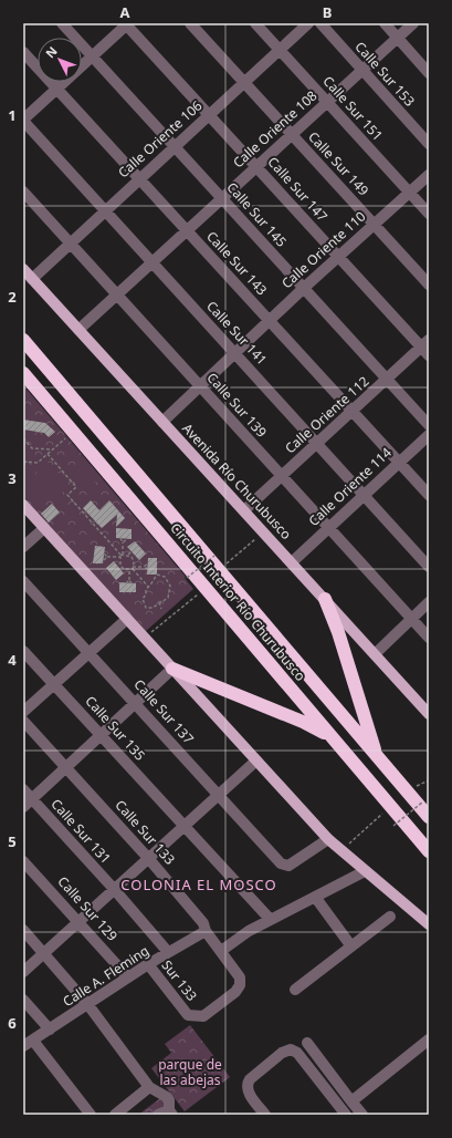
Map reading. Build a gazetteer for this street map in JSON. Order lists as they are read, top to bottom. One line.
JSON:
{"streets":{"highway":["Circuito Interior Río Churubusco"],"main road":["Avenida Río Churubusco"],"street":["Calle Sur 153","Calle Sur 151","Calle Oriente 108","Calle Oriente 106","Calle Sur 149","Calle Sur 147","Calle Sur 145","Calle Oriente 110","Calle Sur 143","Calle Sur 141","Calle Sur 139","Calle Oriente 112","Calle Oriente 114","Calle Sur 137","Calle Sur 135","Calle Sur 131","Calle Sur 133","Calle Sur 129","Calle A. Fleming","Sur 133"]},"crossings":[["Calle Sur 153","Calle Oriente 108"],["Calle Sur 151","Calle Oriente 108"],["Calle Sur 151","Calle Oriente 106"],["Calle Sur 151","Calle Oriente 110"],["Calle Oriente 108","Calle Sur 149"],["Calle Oriente 108","Calle Sur 147"],["Calle Oriente 108","Calle Sur 145"],["Calle Oriente 108","Calle Sur 143"],["Calle Oriente 108","Calle Sur 141"],["Calle Oriente 108","Calle Sur 139"],["Calle Oriente 108","Avenida Río Churubusco"],["Calle Oriente 106","Calle Sur 149"],["Calle Oriente 106","Calle Sur 147"],["Calle Oriente 106","Calle Sur 145"],["Calle Oriente 106","Calle Sur 143"],["Calle Oriente 106","Calle Sur 141"],["Calle Oriente 106","Calle Sur 139"],["Calle Oriente 106","Avenida Río Churubusco"],["Calle Sur 149","Calle Oriente 110"],["Calle Sur 147","Calle Oriente 110"],["Calle Sur 147","Calle Oriente 112"],["Calle Sur 145","Calle Oriente 110"],["Calle Sur 145","Calle Oriente 112"],["Calle Oriente 110","Calle Sur 143"],["Calle Oriente 110","Calle Sur 141"],["Calle Oriente 110","Calle Sur 139"],["Calle Oriente 110","Avenida Río Churubusco"],["Calle Sur 143","Calle Oriente 112"],["Calle Sur 143","Calle Oriente 114"],["Calle Sur 141","Calle Oriente 112"],["Calle Sur 141","Calle Oriente 114"],["Calle Sur 139","Calle Oriente 112"],["Calle Sur 139","Calle Oriente 114"],["Calle Oriente 112","Avenida Río Churubusco"],["Avenida Río Churubusco","Calle Oriente 114"],["Calle Sur 131","Calle A. Fleming"],["Calle Sur 133","Calle A. Fleming"],["Calle Sur 133","Sur 133"],["Calle Sur 129","Calle A. Fleming"],["Calle A. Fleming","Sur 133"]],"districts":["COLONIA EL MOSCO"],"parks":["parque de las abejas"],"north":"top left","grid":{"columns":["A","B"],"rows":["1","2","3","4","5","6"]}}
